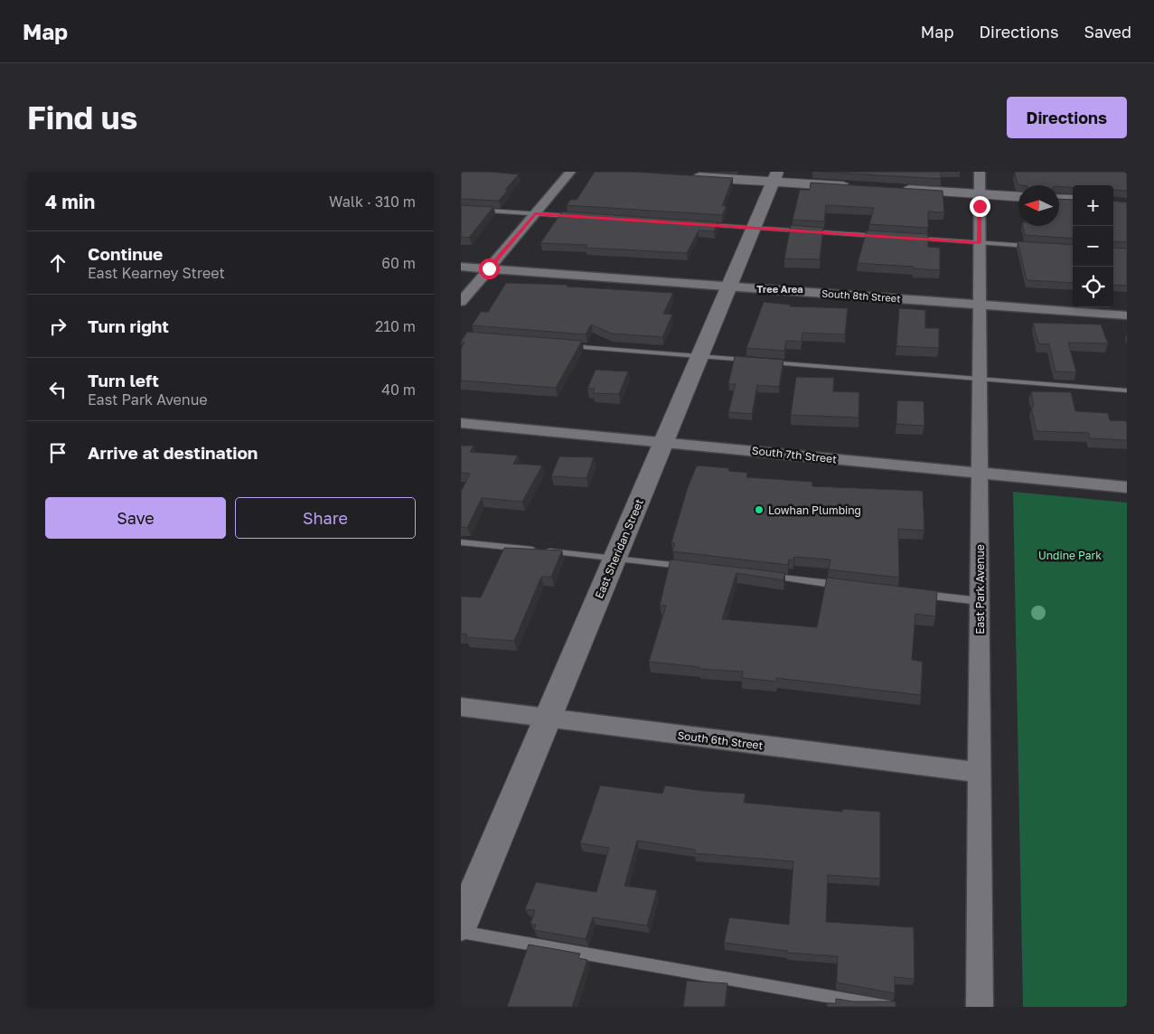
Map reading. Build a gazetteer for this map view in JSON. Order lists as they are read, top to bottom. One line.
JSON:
{"streets":{"street":["South 8th Street","South 7th Street","East Sheridan Street","East Park Avenue","South 6th Street"]},"crossings":[["South 8th Street","East Sheridan Street"],["South 8th Street","East Park Avenue"],["South 7th Street","East Sheridan Street"],["South 7th Street","East Park Avenue"],["East Sheridan Street","South 6th Street"],["East Park Avenue","South 6th Street"]],"districts":["Tree Area"],"parks":["Undine Park"],"places":["Lowhan Plumbing"],"north":"left","page":{"header":"Map","nav":["Map","Directions","Saved"],"buttons":["Directions",["Save","Share"]],"title":"Find us","heading":["4 min","Walk · 310 m"],"map_buttons":["+","−"],"list":[["Continue","East Kearney Street","60 m"],["Turn right","210 m"],["Turn left","East Park Avenue","40 m"],"Arrive at destination"]}}
